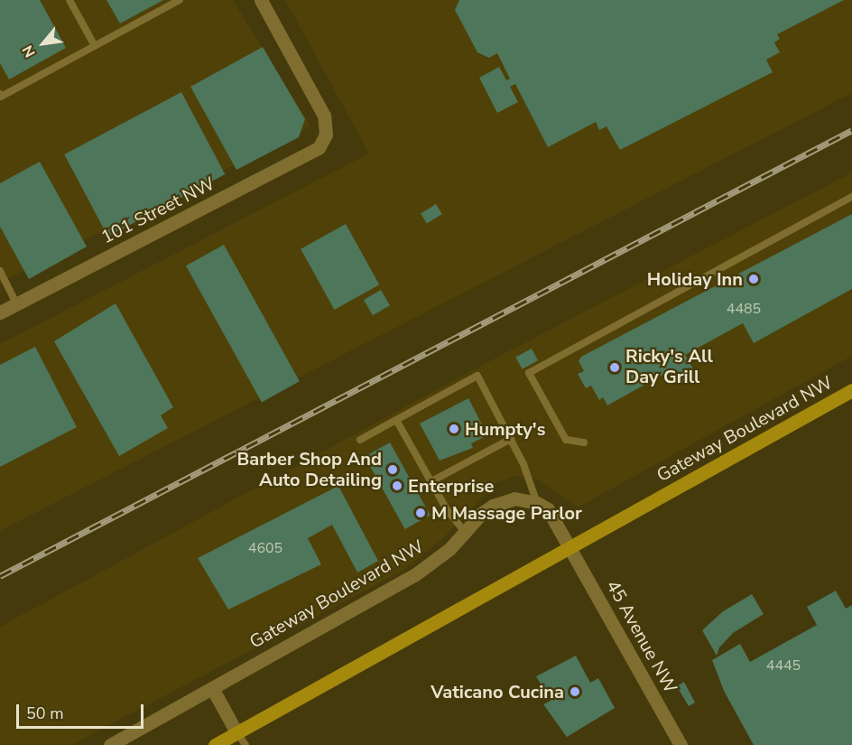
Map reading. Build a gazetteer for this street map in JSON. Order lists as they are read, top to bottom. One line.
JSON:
{"streets":{"main road":["Gateway Boulevard NW"],"street":["101 Street NW","45 Avenue NW"]},"crossings":[["Gateway Boulevard NW","45 Avenue NW"]],"places":["Holiday Inn","Ricky's All Day Grill","Humpty's","Barber Shop And Auto Detailing","Enterprise","M Massage Parlor","Vaticano Cucina"],"house_numbers":["4485","4605","4445"],"scale_bar":"50 m","north":"bottom left"}
